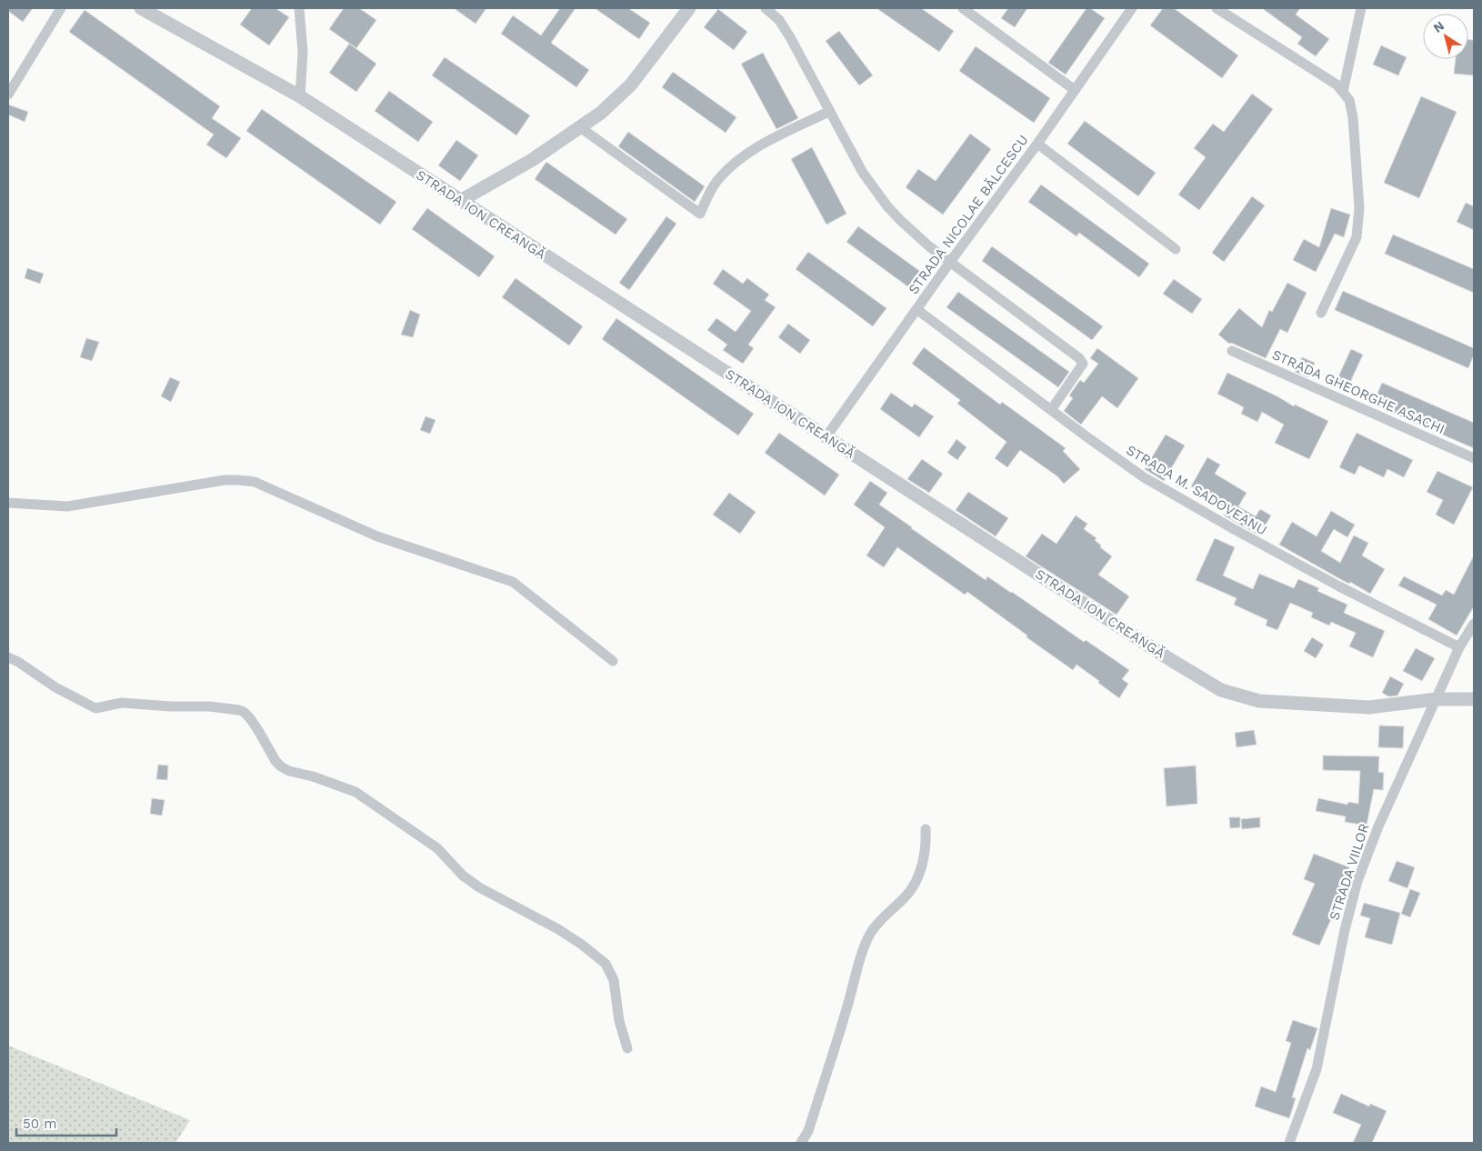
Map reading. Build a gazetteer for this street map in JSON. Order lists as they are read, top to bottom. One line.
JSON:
{"streets":{"street":["STRADA ION CREANGĂ","STRADA NICOLAE BĂLCESCU","STRADA GHEORGHE ASACHI","STRADA M. SADOVEANU","STRADA VIILOR"]},"crossings":[["STRADA ION CREANGĂ","STRADA NICOLAE BĂLCESCU"],["STRADA ION CREANGĂ","STRADA VIILOR"],["STRADA NICOLAE BĂLCESCU","STRADA M. SADOVEANU"],["STRADA M. SADOVEANU","STRADA VIILOR"]],"scale_bar":"50 m","north":"top left"}
